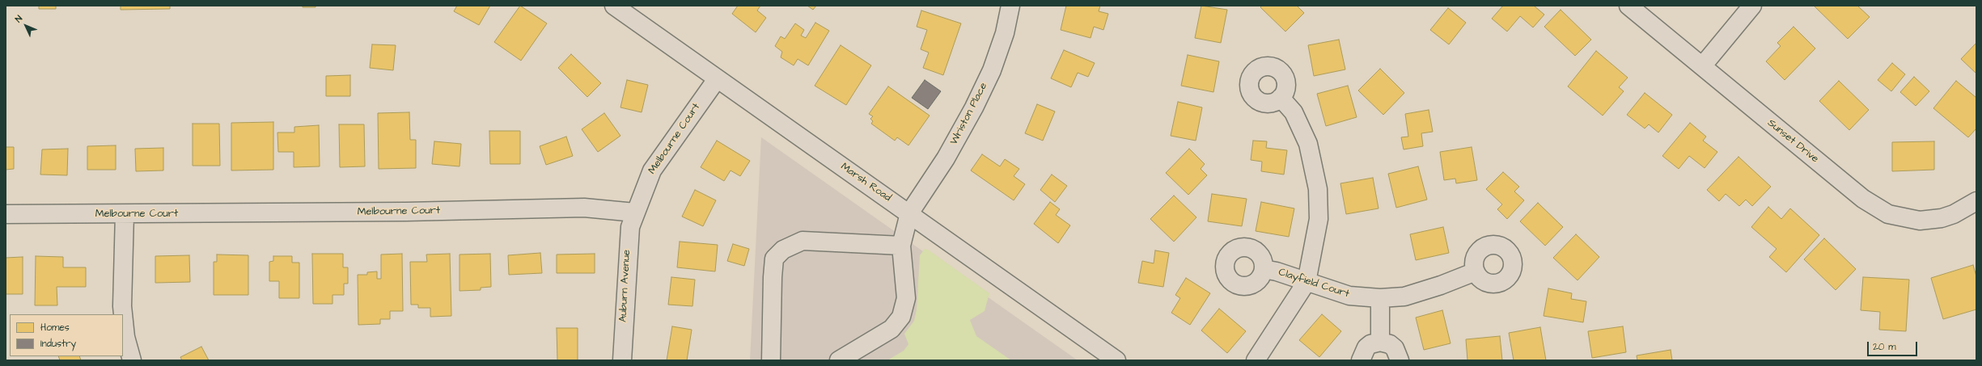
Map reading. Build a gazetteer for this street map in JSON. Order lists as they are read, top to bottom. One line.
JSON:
{"streets":{"street":["Wriston Place","Melbourne Court","Sunset Drive","Marsh Road","Clayfield Court","Auburn Avenue"]},"crossings":[["Wriston Place","Marsh Road"],["Melbourne Court","Marsh Road"],["Melbourne Court","Auburn Avenue"]],"legend":["Homes","Industry"],"scale_bar":"20 m","north":"top left"}
